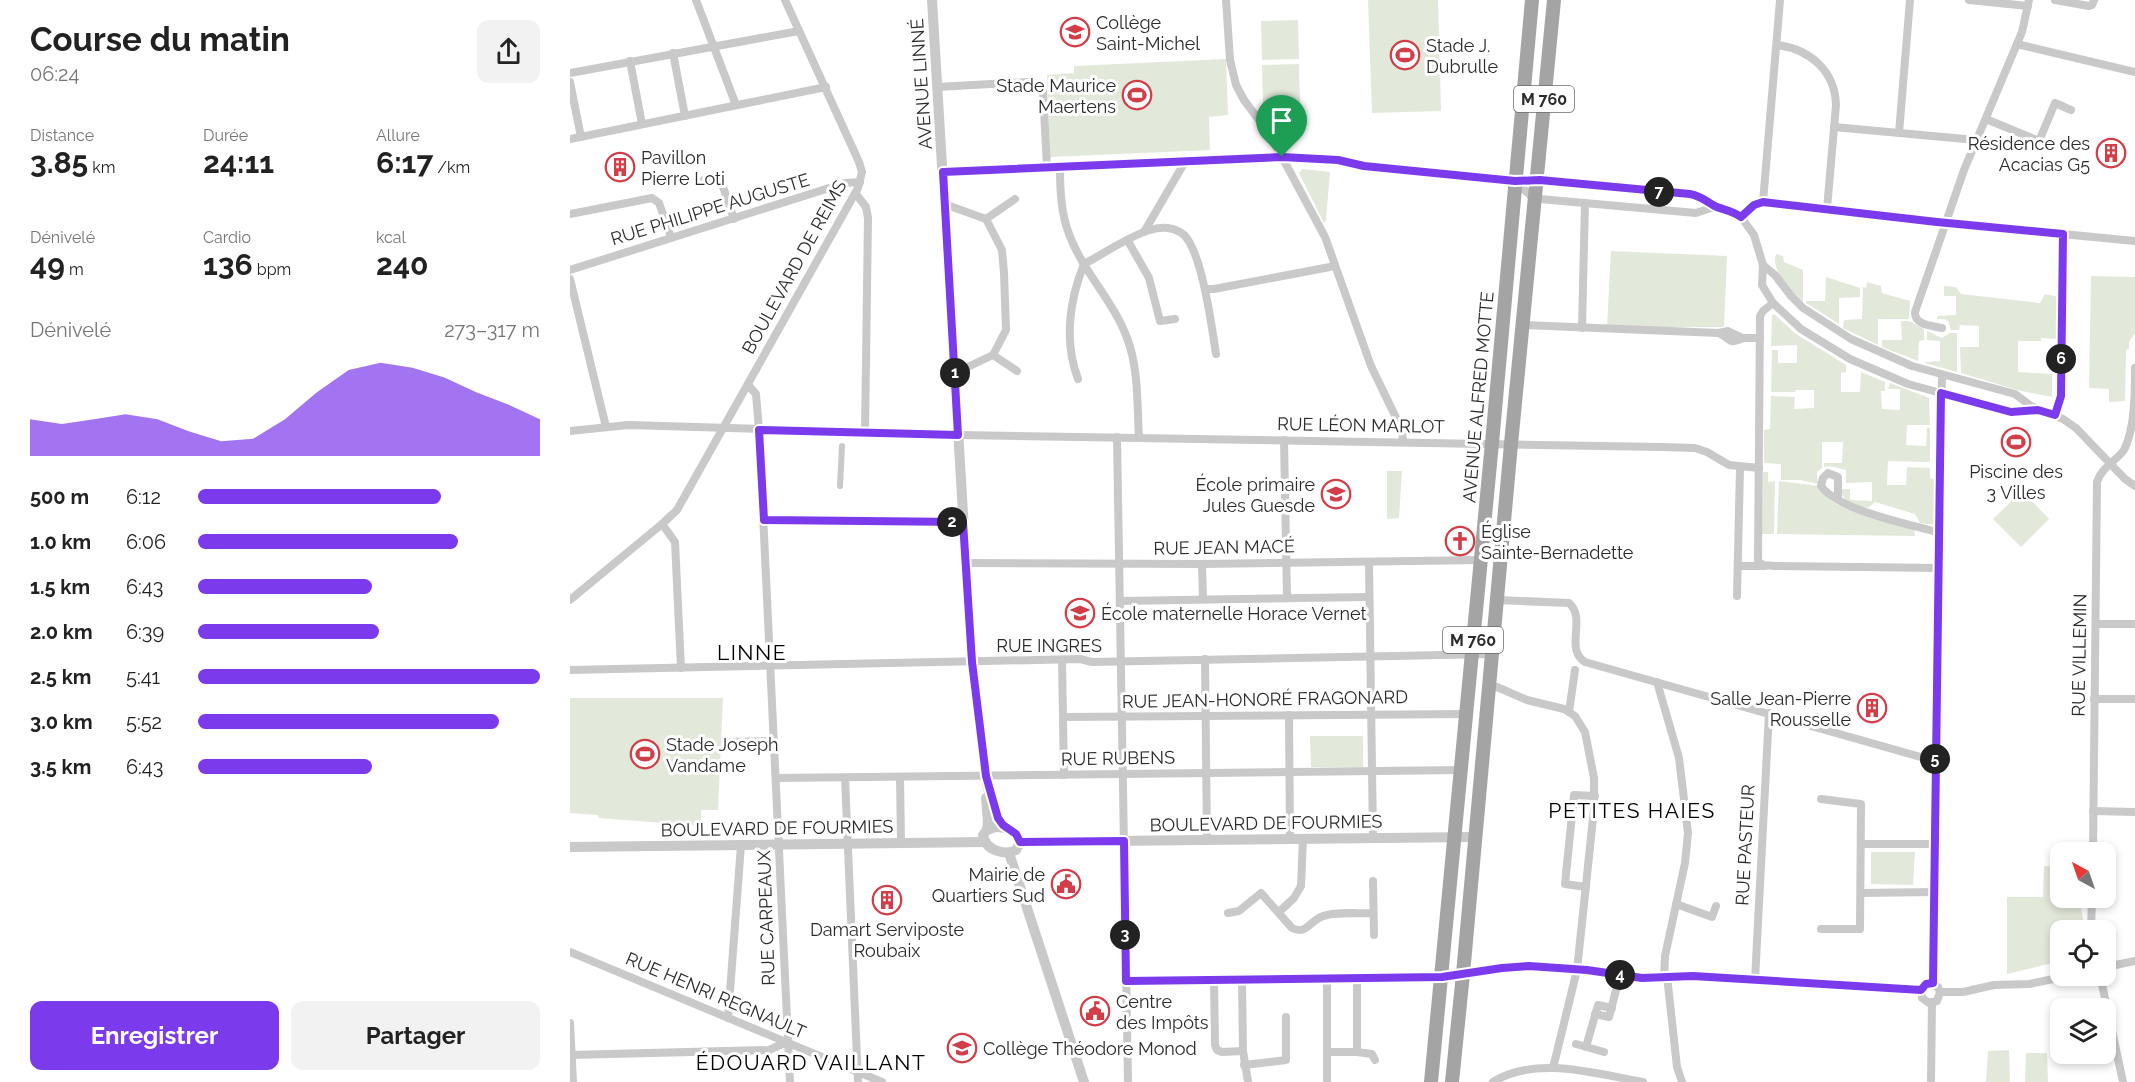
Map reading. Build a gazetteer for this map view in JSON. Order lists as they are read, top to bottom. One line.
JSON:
{"streets":{"main road":["M 760","AVENUE ALFRED MOTTE"],"street":["AVENUE LINNÉ","RUE PHILIPPE AUGUSTE","BOULEVARD DE REIMS","RUE LÉON MARLOT","RUE JEAN MACÉ","RUE INGRES","RUE VILLEMIN","RUE JEAN-HONORÉ FRAGONARD","RUE RUBENS","BOULEVARD DE FOURMIES","RUE PASTEUR","RUE CARPEAUX","RUE HENRI REGNAULT"]},"crossings":[["AVENUE LINNÉ","RUE LÉON MARLOT"],["AVENUE LINNÉ","RUE JEAN MACÉ"],["AVENUE LINNÉ","RUE INGRES"],["AVENUE LINNÉ","RUE RUBENS"],["AVENUE LINNÉ","BOULEVARD DE FOURMIES"],["RUE PHILIPPE AUGUSTE","BOULEVARD DE REIMS"],["BOULEVARD DE REIMS","RUE LÉON MARLOT"],["AVENUE ALFRED MOTTE","RUE LÉON MARLOT"],["AVENUE ALFRED MOTTE","RUE JEAN MACÉ"],["AVENUE ALFRED MOTTE","RUE INGRES"],["AVENUE ALFRED MOTTE","RUE JEAN-HONORÉ FRAGONARD"],["AVENUE ALFRED MOTTE","RUE RUBENS"],["AVENUE ALFRED MOTTE","BOULEVARD DE FOURMIES"],["RUE LÉON MARLOT","RUE CARPEAUX"],["RUE INGRES","RUE CARPEAUX"],["RUE RUBENS","RUE CARPEAUX"],["BOULEVARD DE FOURMIES","RUE CARPEAUX"],["RUE CARPEAUX","RUE HENRI REGNAULT"]],"districts":["LINNE","PETITES HAIES","ÉDOUARD VAILLANT"],"places":{"school or university":["Collège Saint-Michel","École primaire Jules Guesde","École maternelle Horace Vernet","Collège Théodore Monod"],"sports":["Stade J. Dubrulle","Stade Maurice Maertens","Piscine des 3 Villes","Stade Joseph Vandame"],"building":["Résidence des Acacias G5","Pavillon Pierre Loti","Salle Jean-Pierre Rousselle","Damart Serviposte Roubaix"],"church":["Église Sainte-Bernadette"],"public building":["Mairie de Quartiers Sud","Centre des Impôts"]},"north":"top left","page":{"heading":["Course du matin","06:24"],"stats":[["Distance","3.85 km"],["Durée","24:11"],["Allure","6:17 /km"],["Dénivelé","49 m"],["Cardio","136 bpm"],["kcal","240"]],"pins":["7","6","1","2","5","3","4"],"chart":["Dénivelé","273–317 m"],"list":[{"name":"500 m","note":"6:12"},{"name":"1.0 km","note":"6:06"},{"name":"1.5 km","note":"6:43"},{"name":"2.0 km","note":"6:39"},{"name":"2.5 km","note":"5:41"},{"name":"3.0 km","note":"5:52"},{"name":"3.5 km","note":"6:43"}],"buttons":["Enregistrer","Partager"]}}
